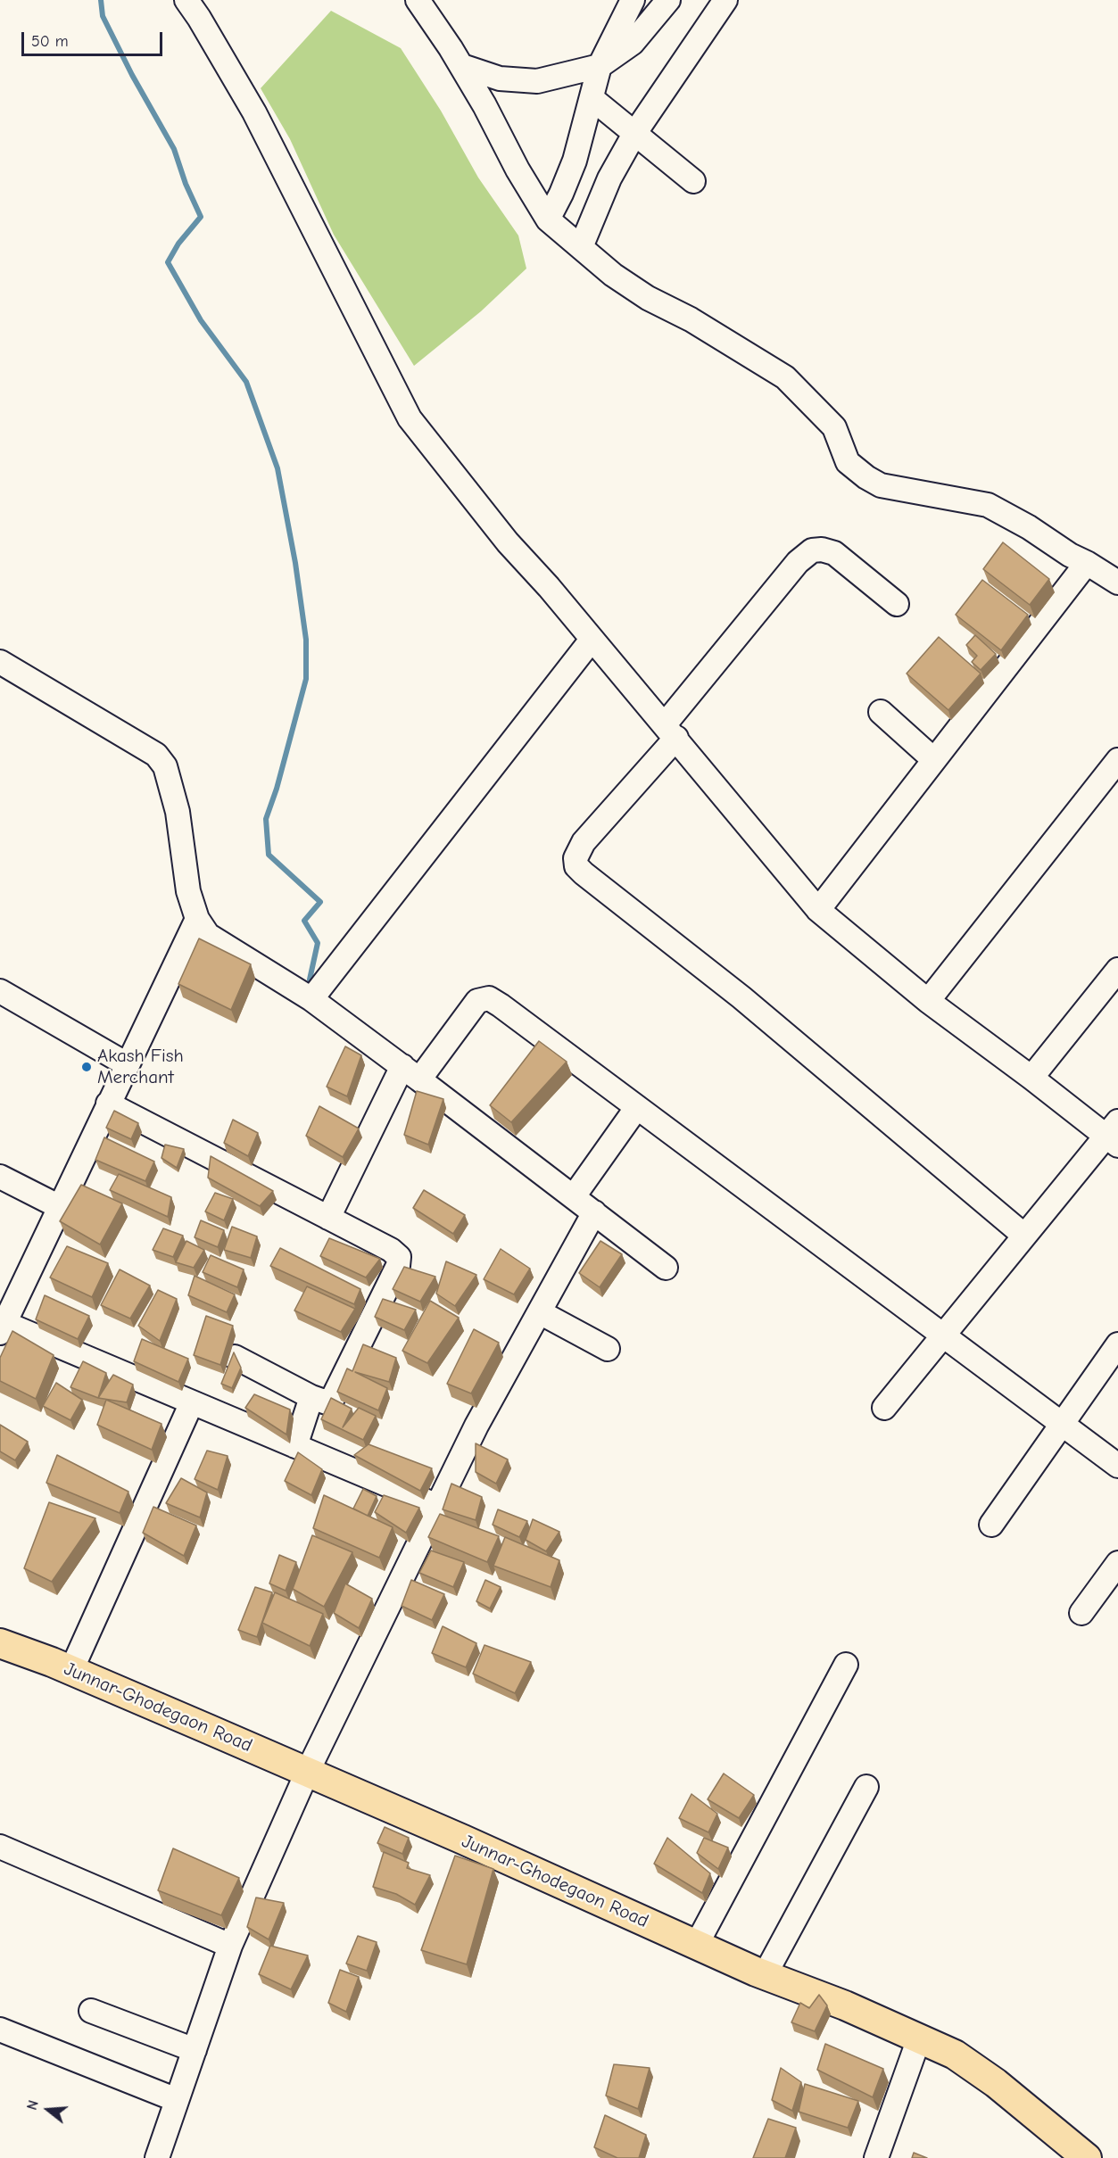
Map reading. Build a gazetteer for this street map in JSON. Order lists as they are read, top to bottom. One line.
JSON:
{"streets":{"main road":["Junnar-Ghodegaon Road"]},"places":["Akash Fish Merchant"],"scale_bar":"50 m","north":"left"}
